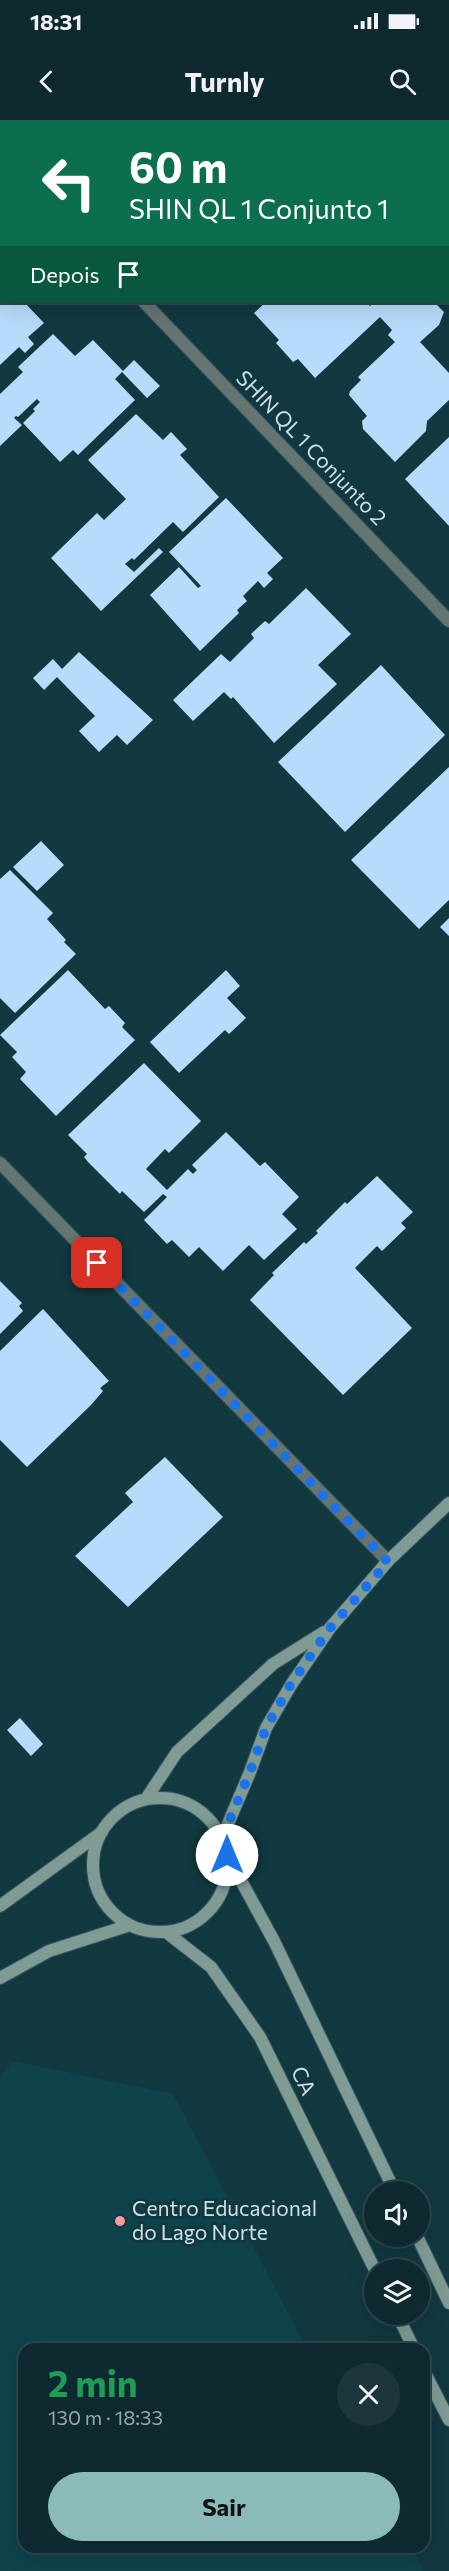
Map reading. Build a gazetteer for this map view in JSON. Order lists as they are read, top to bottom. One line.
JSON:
{"streets":{"street":["SHIN QL 1 Conjunto 2","CA"]},"places":["Centro Educacional do Lago Norte"],"page":{"status":"18:31","header":"Turnly","turn":["60 m","SHIN QL 1 Conjunto 1"],"then":"Depois","heading":["2 min","130 m · 18:33"],"buttons":"Sair"}}
